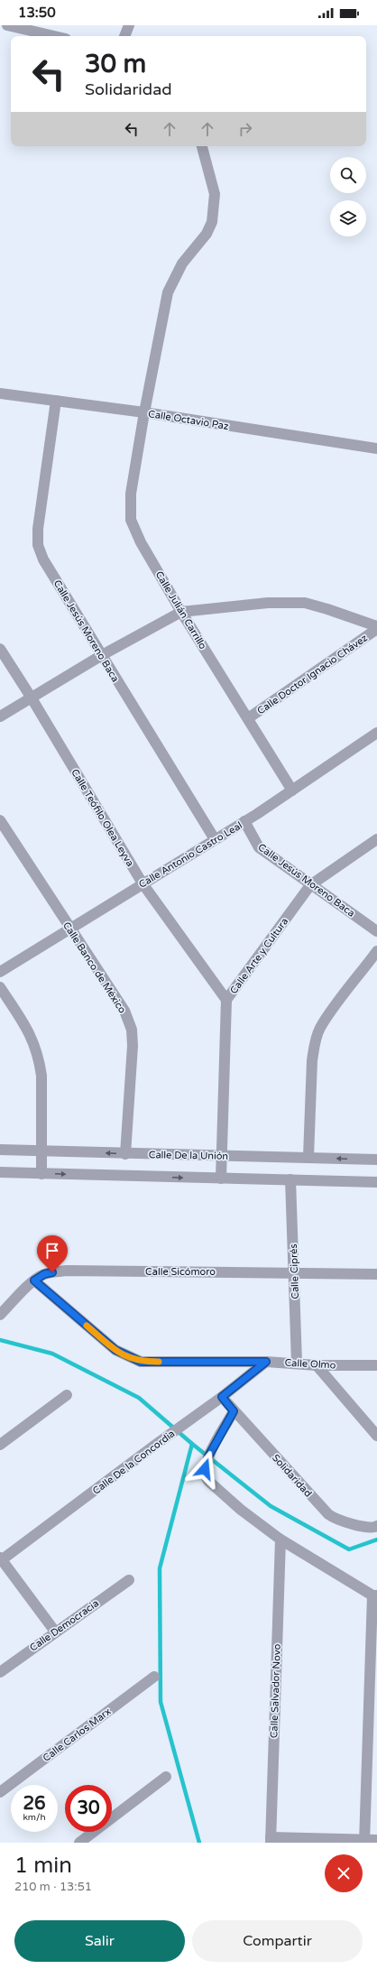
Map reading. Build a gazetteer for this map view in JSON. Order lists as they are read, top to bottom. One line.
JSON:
{"streets":{"street":["Calle Octavio Paz","Calle Julián Carrillo","Calle Jesús Moreno Baca","Calle Doctor Ignacio Chávez","Calle Teófilo Olea Leyva","Calle Antonio Castro Leal","Calle Arte y Cultura","Calle Banco de México","Calle De la Unión","Calle Sicómoro","Calle Ciprés","Calle Olmo","Calle De la Concordia","Solidaridad","Calle Democracia","Calle Salvador Novo","Calle Carlos Marx"]},"crossings":[["Calle Octavio Paz","Calle Julián Carrillo"],["Calle Octavio Paz","Calle Jesús Moreno Baca"],["Calle Julián Carrillo","Calle Doctor Ignacio Chávez"],["Calle Julián Carrillo","Calle Antonio Castro Leal"],["Calle Jesús Moreno Baca","Calle Antonio Castro Leal"],["Calle Jesús Moreno Baca","Calle Arte y Cultura"],["Calle Teófilo Olea Leyva","Calle Antonio Castro Leal"],["Calle Teófilo Olea Leyva","Calle Arte y Cultura"],["Calle Antonio Castro Leal","Calle Banco de México"],["Calle Arte y Cultura","Calle De la Unión"],["Calle Banco de México","Calle De la Unión"],["Calle Sicómoro","Calle Ciprés"],["Calle Sicómoro","Calle Olmo"],["Calle Ciprés","Calle Olmo"],["Calle Olmo","Calle De la Concordia"],["Calle De la Concordia","Solidaridad"]],"page":{"status":"13:50","turn":["30 m","Solidaridad"],"speed":"26 km/h","limit":"30","heading":["1 min","210 m · 13:51"],"buttons":["Salir","Compartir"]}}
